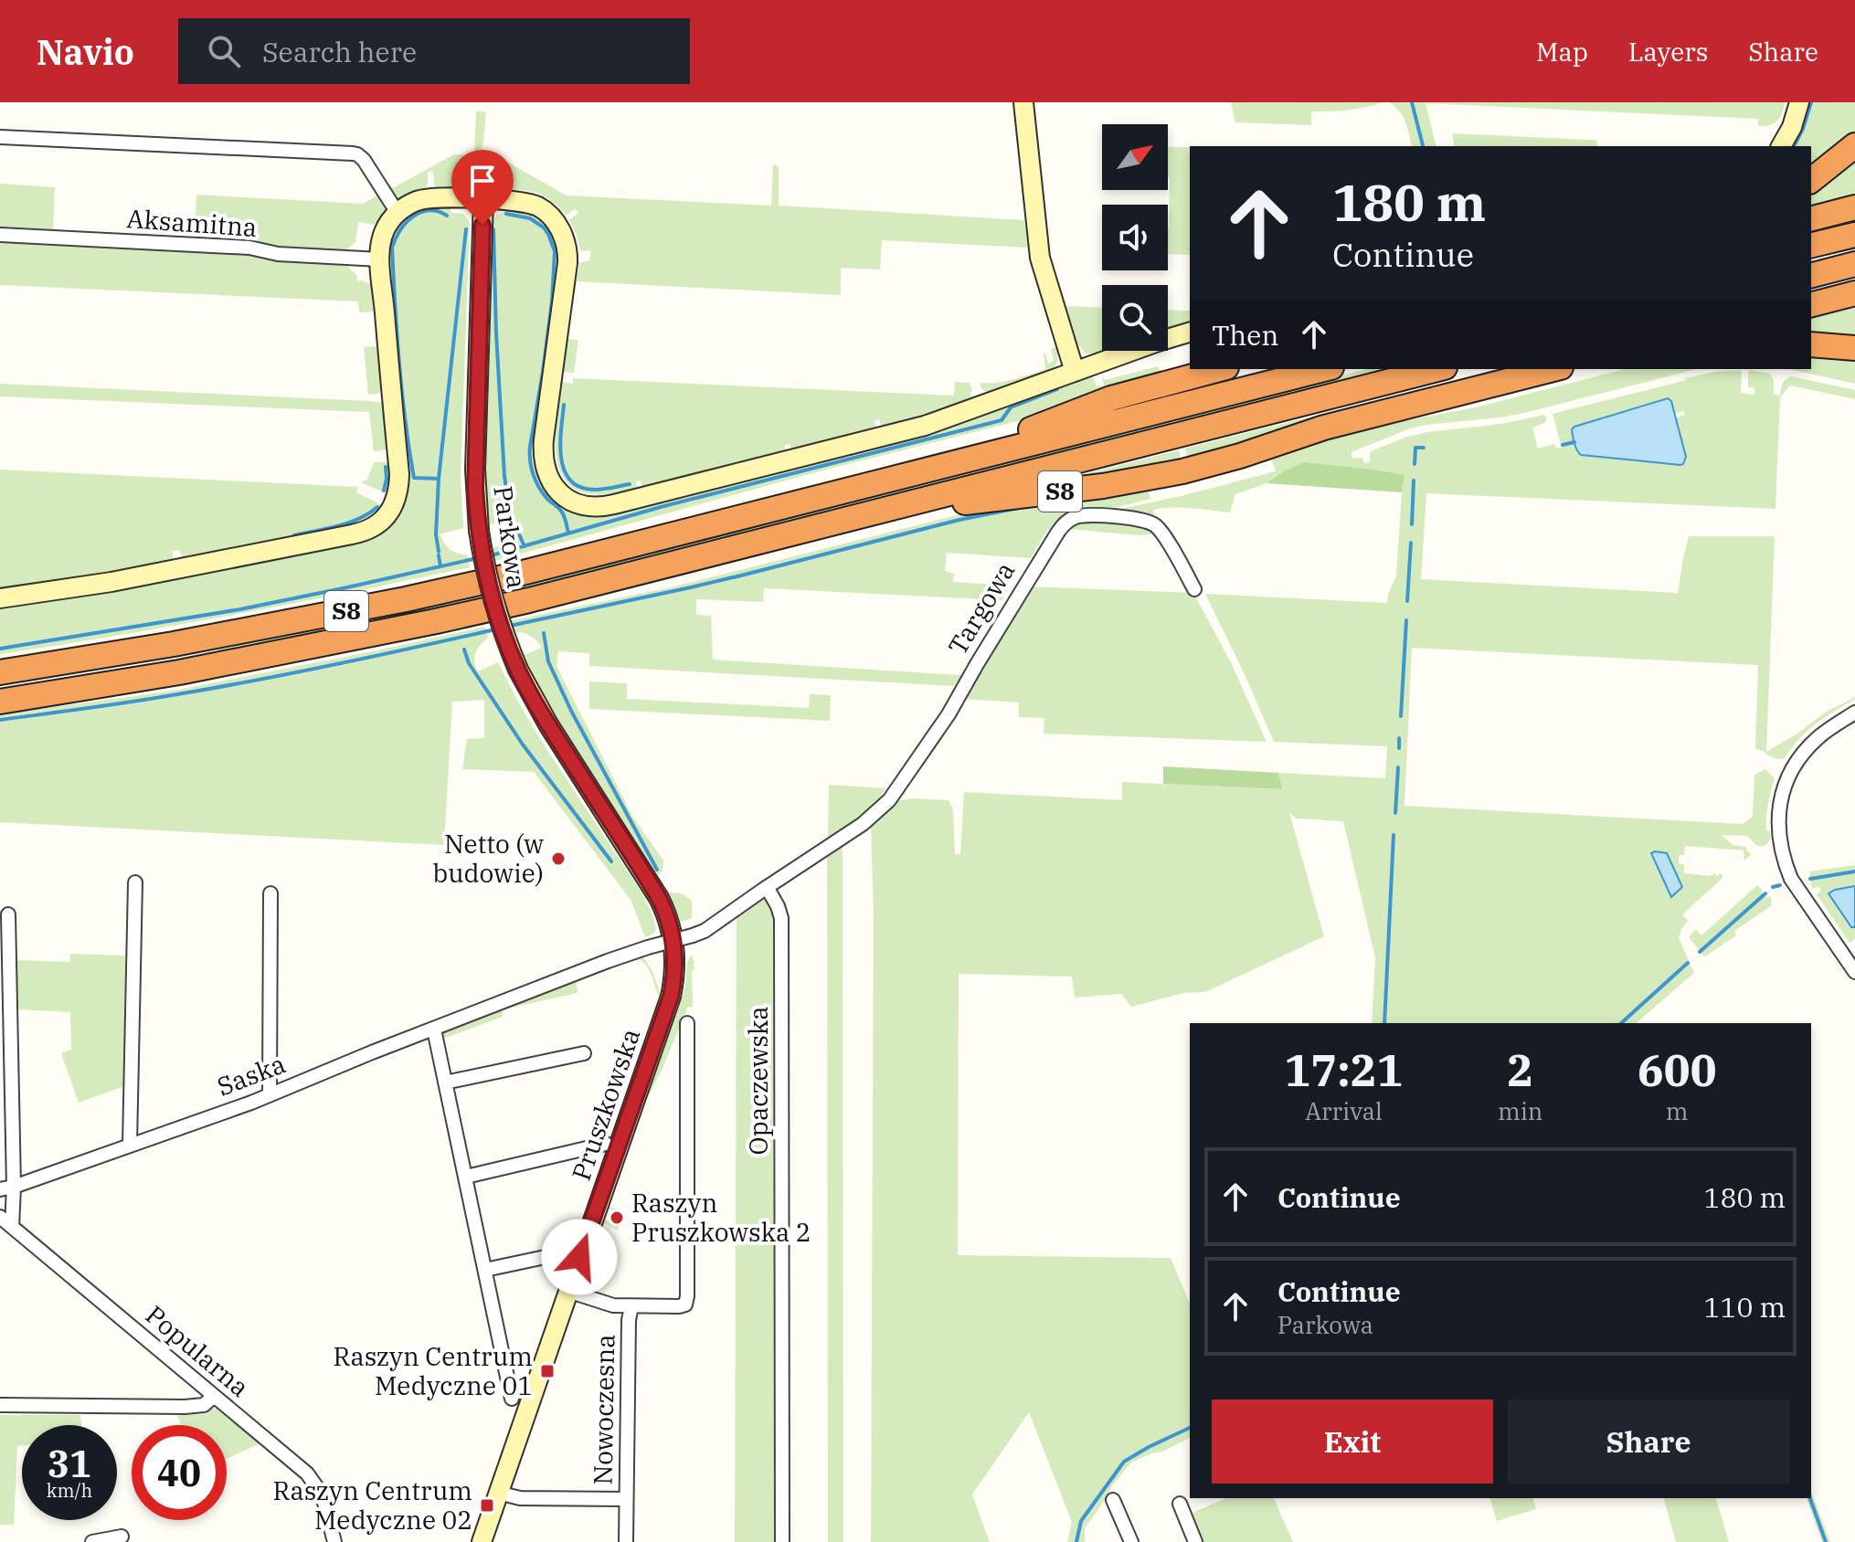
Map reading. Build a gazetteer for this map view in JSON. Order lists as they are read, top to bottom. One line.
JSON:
{"streets":{"highway":["S8"],"street":["Aksamitna","Parkowa","Targowa","Saska","Opaczewska","Pruszkowska","Popularna","Nowoczesna"]},"crossings":[["Parkowa","Pruszkowska"],["Targowa","Opaczewska"],["Saska","Pruszkowska"]],"places":{"other":["Netto (w budowie)","Raszyn Pruszkowska 2"],"transit":["Raszyn Centrum Medyczne 01","Raszyn Centrum Medyczne 02"]},"north":"top right","page":{"header":"Navio","search":"Search here","nav":["Map","Layers","Share"],"turn":["180 m","Continue"],"then":"Then","eta":["17:21","Arrival","2","min","600","m"],"list":[{"name":"Continue","value":"180 m"},{"name":"Continue","note":"Parkowa","value":"110 m"}],"buttons":["Exit","Share"],"speed":"31 km/h","limit":"40"}}
